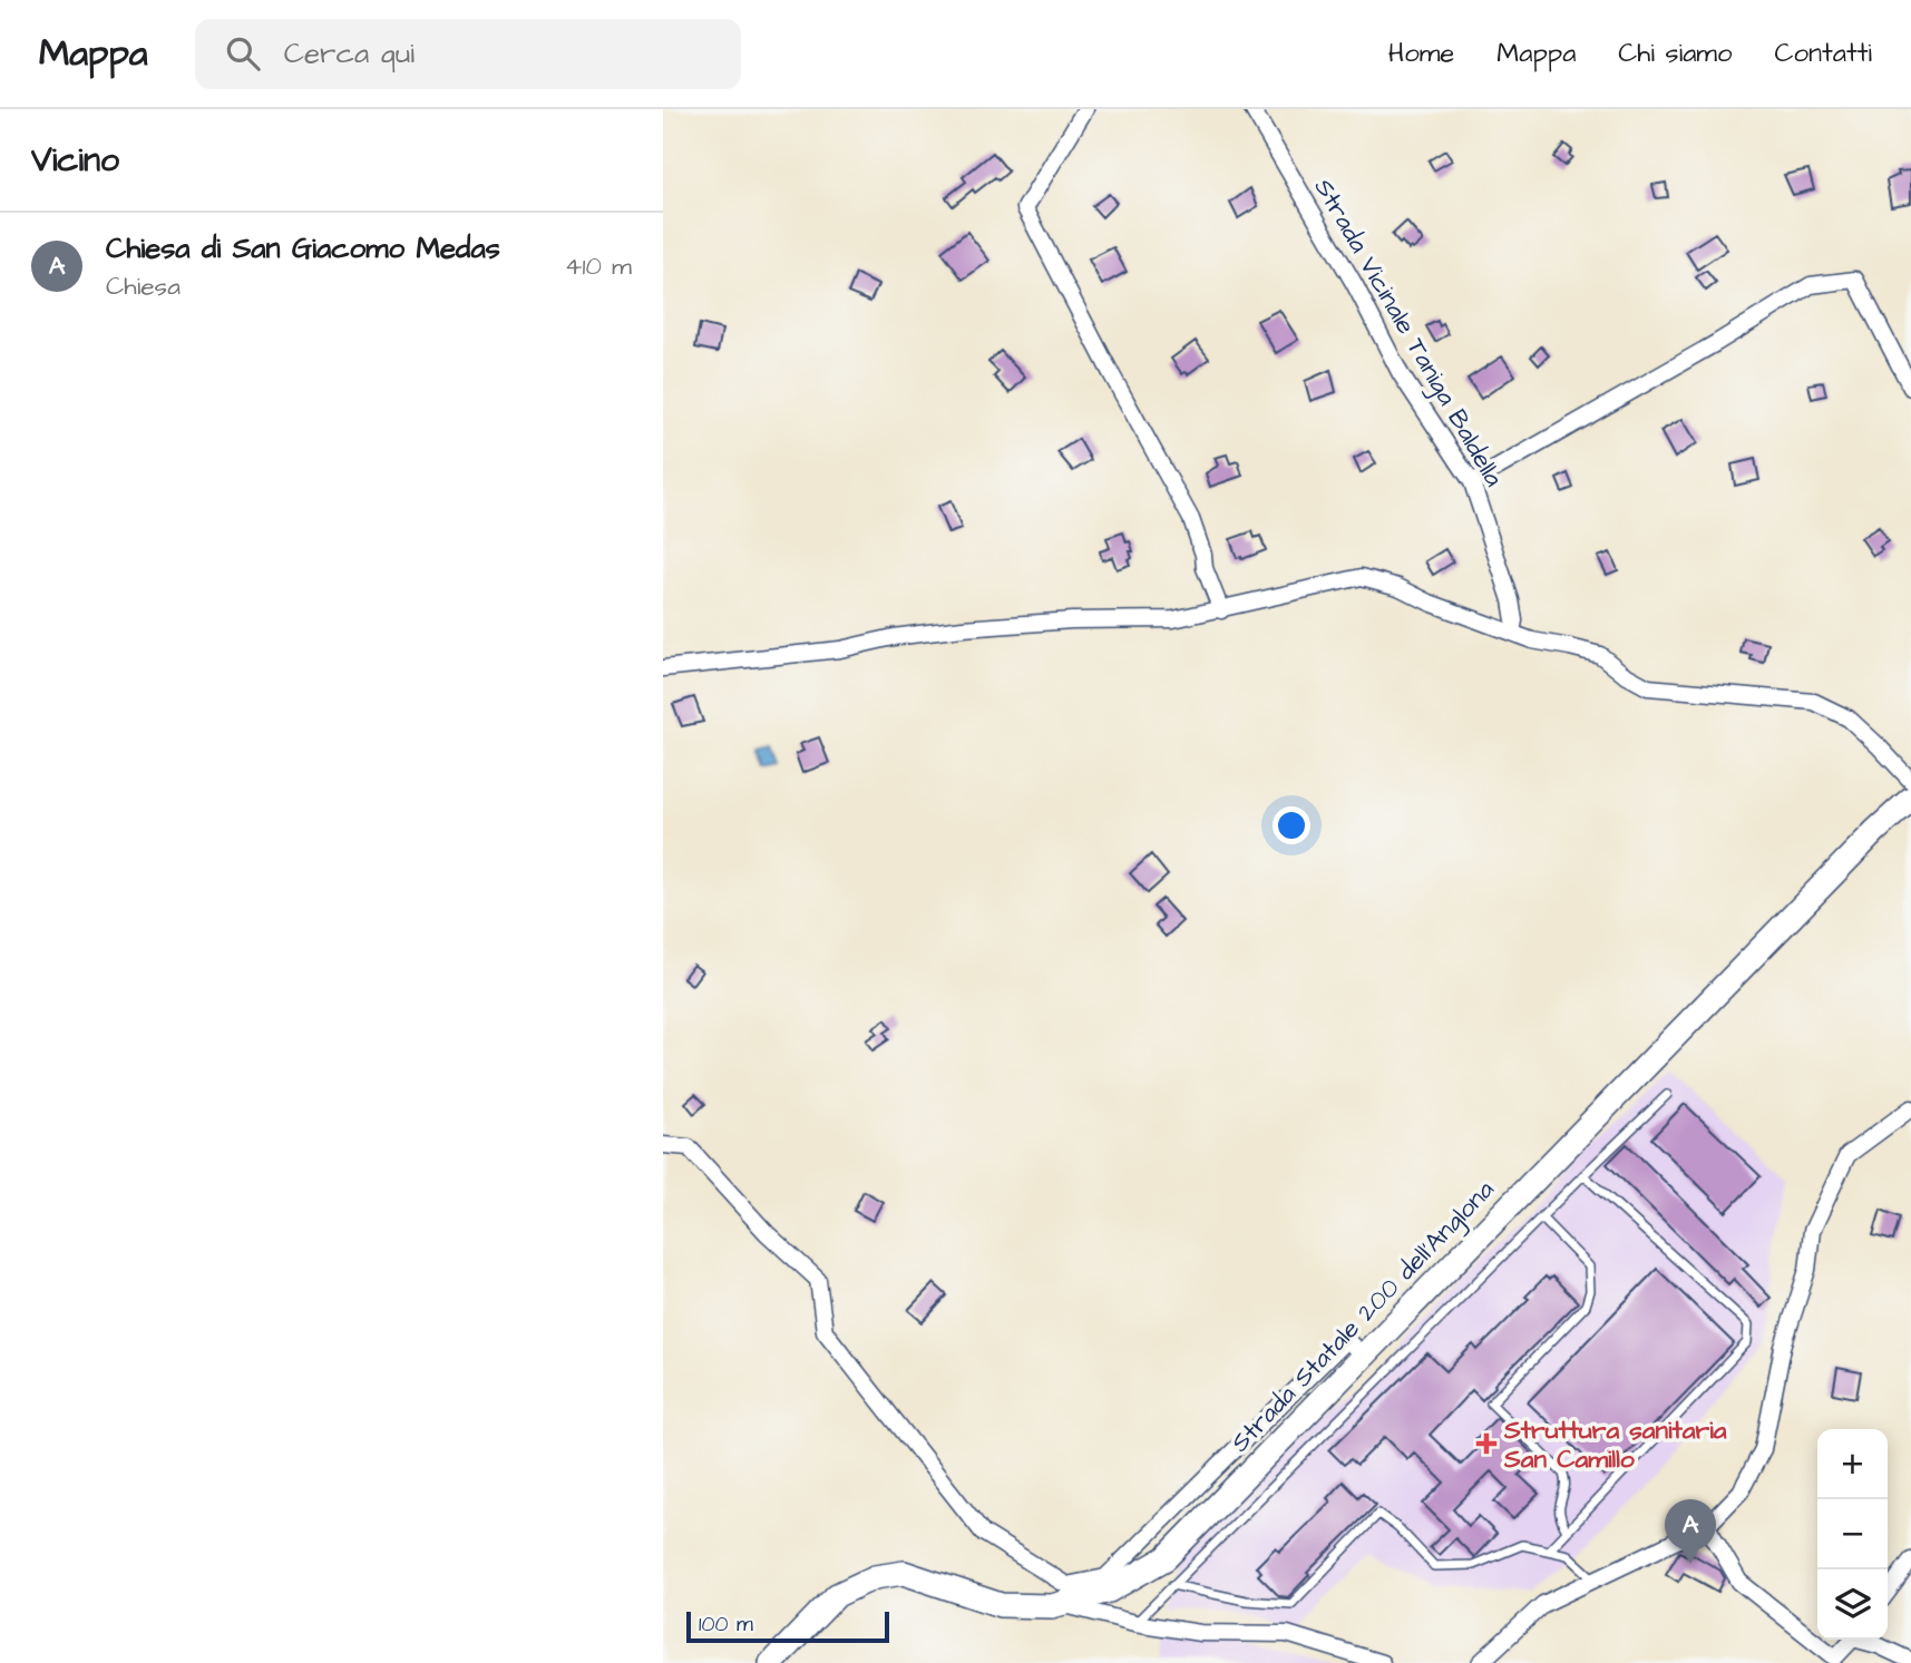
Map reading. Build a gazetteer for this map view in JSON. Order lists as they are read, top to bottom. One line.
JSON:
{"streets":{"main road":["Strada Statale 200 dell'Anglona"],"street":["Strada Vicinale Taniga Baldella"]},"places":{"health":["Struttura sanitaria San Camillo"]},"scale_bar":"100 m","page":{"header":"Mappa","search":"Cerca qui","nav":["Home","Mappa","Chi siamo","Contatti"],"heading":"Vicino","list":[{"mark":"A","name":"Chiesa di San Giacomo Medas","note":"Chiesa","value":"410 m"}],"map_buttons":["+","−"],"pins":"A","scale":"100 m"}}
